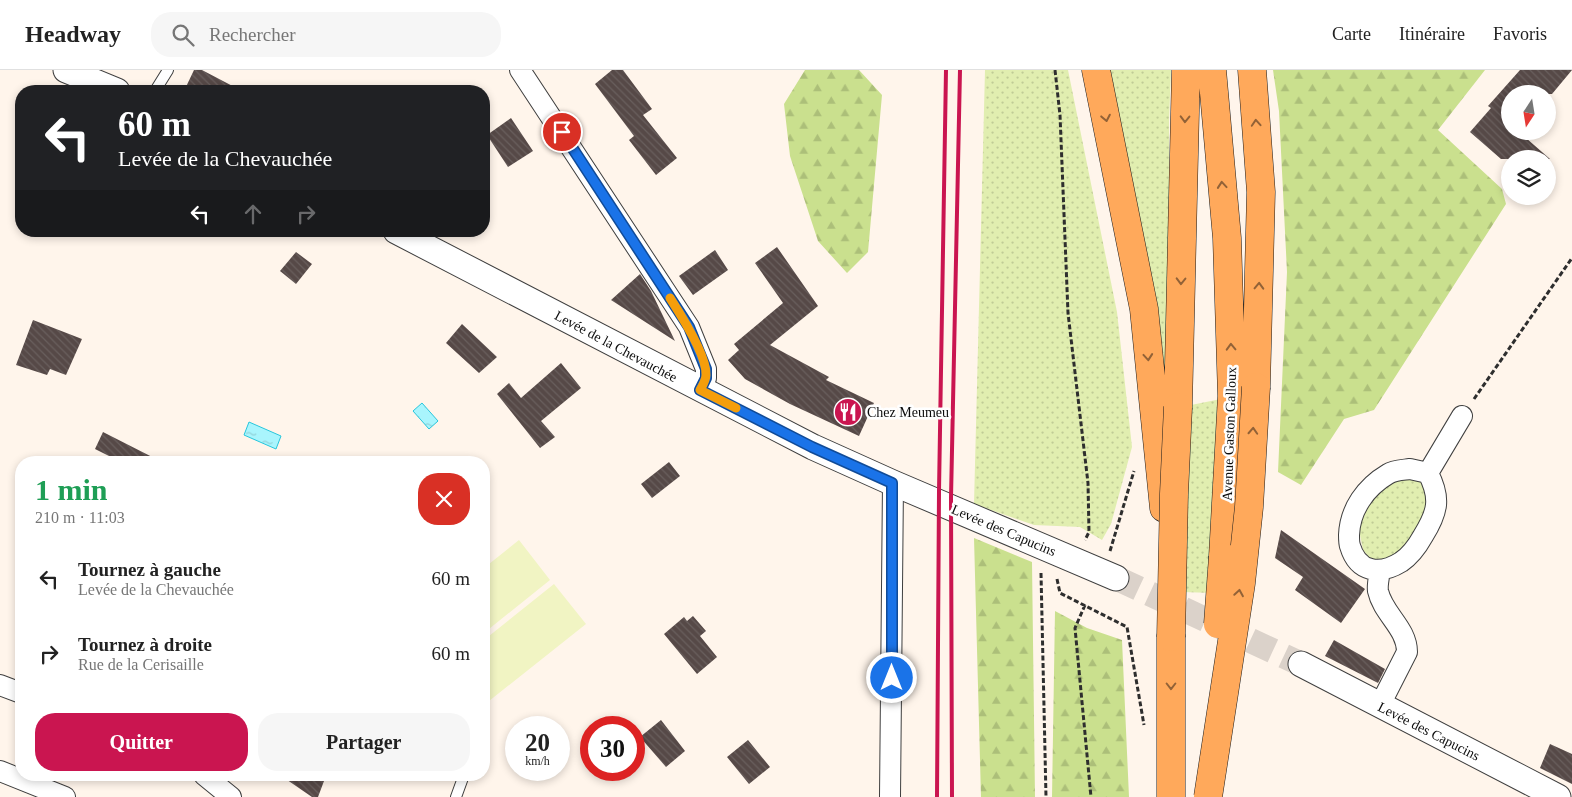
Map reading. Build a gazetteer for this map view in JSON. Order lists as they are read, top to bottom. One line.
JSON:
{"streets":{"main road":["Avenue Gaston Galloux"],"street":["Levée de la Chevauchée","Levée des Capucins"]},"crossings":[["Levée de la Chevauchée","Levée des Capucins"]],"places":{"restaurant":["Chez Meumeu"]},"north":"bottom","page":{"header":"Headway","search":"Rechercher","nav":["Carte","Itinéraire","Favoris"],"turn":["60 m","Levée de la Chevauchée"],"heading":["1 min","210 m · 11:03"],"list":[{"name":"Tournez à gauche","note":"Levée de la Chevauchée","value":"60 m"},{"name":"Tournez à droite","note":"Rue de la Cerisaille","value":"60 m"}],"buttons":["Quitter","Partager"],"speed":"20 km/h","limit":"30"}}
